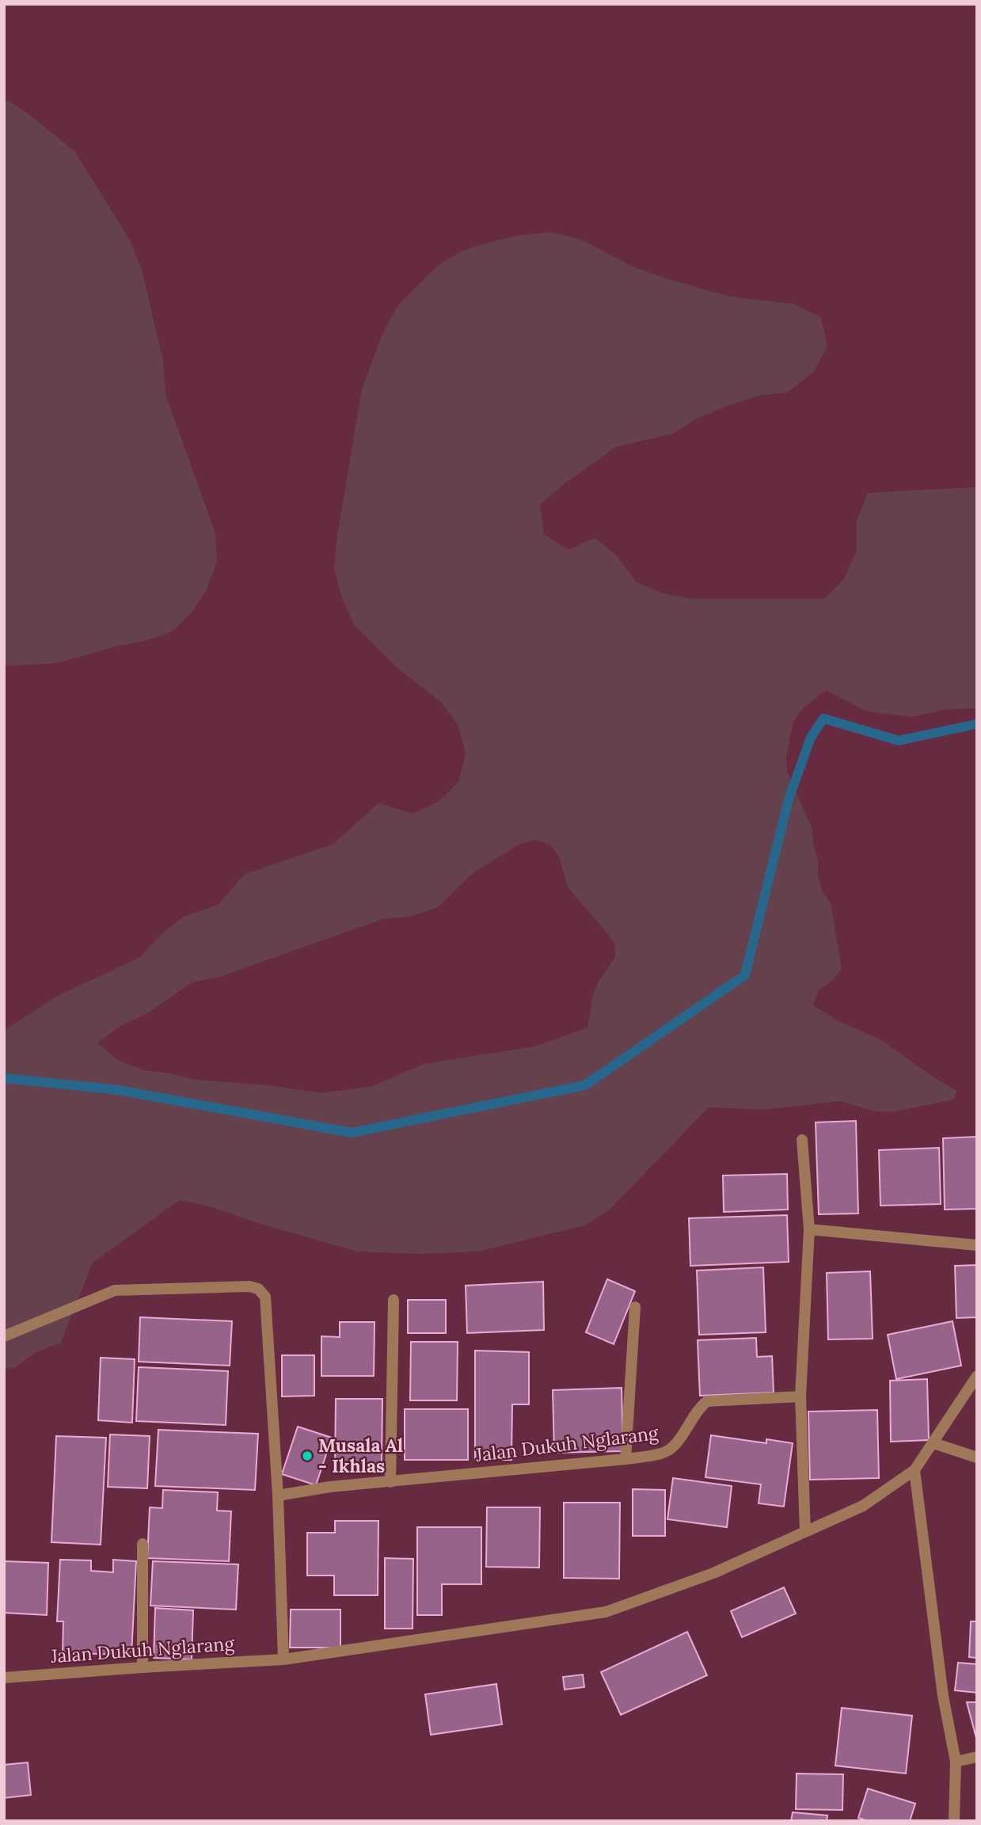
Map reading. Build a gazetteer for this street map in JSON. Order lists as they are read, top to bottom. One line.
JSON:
{"streets":{"street":["Jalan Dukuh Nglarang"]},"places":["Musala Al - Ikhlas"]}
